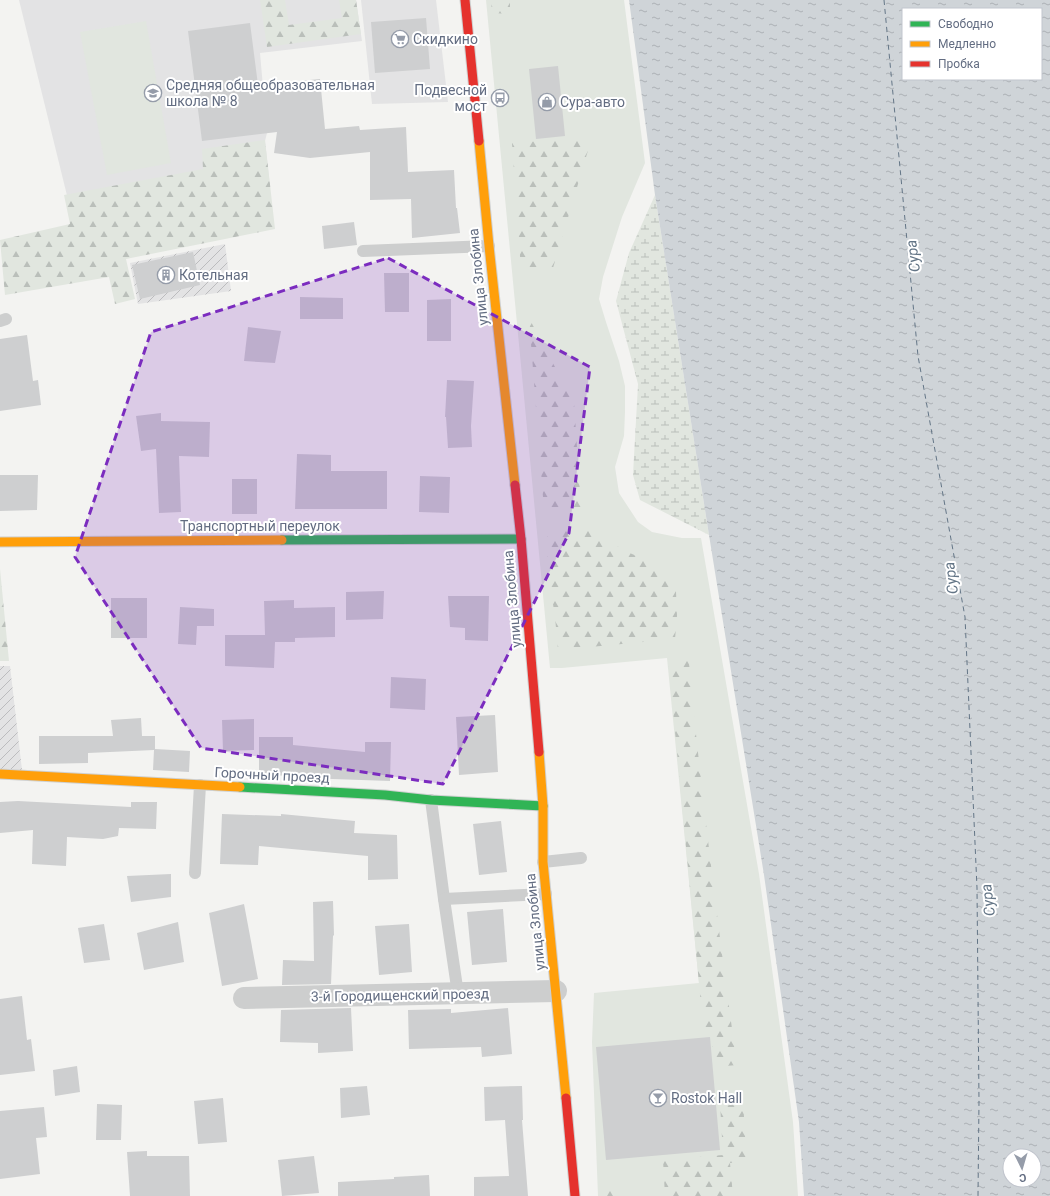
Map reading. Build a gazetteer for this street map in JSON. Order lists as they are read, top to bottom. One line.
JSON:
{"streets":{"main road":["улица Злобина","Транспортный переулок","Горочный проезд"],"street":["3-й Городищенский проезд"]},"crossings":[["улица Злобина","Транспортный переулок"],["улица Злобина","Горочный проезд"],["улица Злобина","3-й Городищенский проезд"]],"water":["Сура"],"places":{"supermarket":["Скидкино"],"school or university":["Средняя общеобразовательная школа № 8"],"bus stop":["Подвесной мост"],"shop":["Сура-авто"],"building":["Котельная"],"bar":["Rostok Hall"]},"legend":["Свободно","Медленно","Пробка"],"north":"bottom"}
